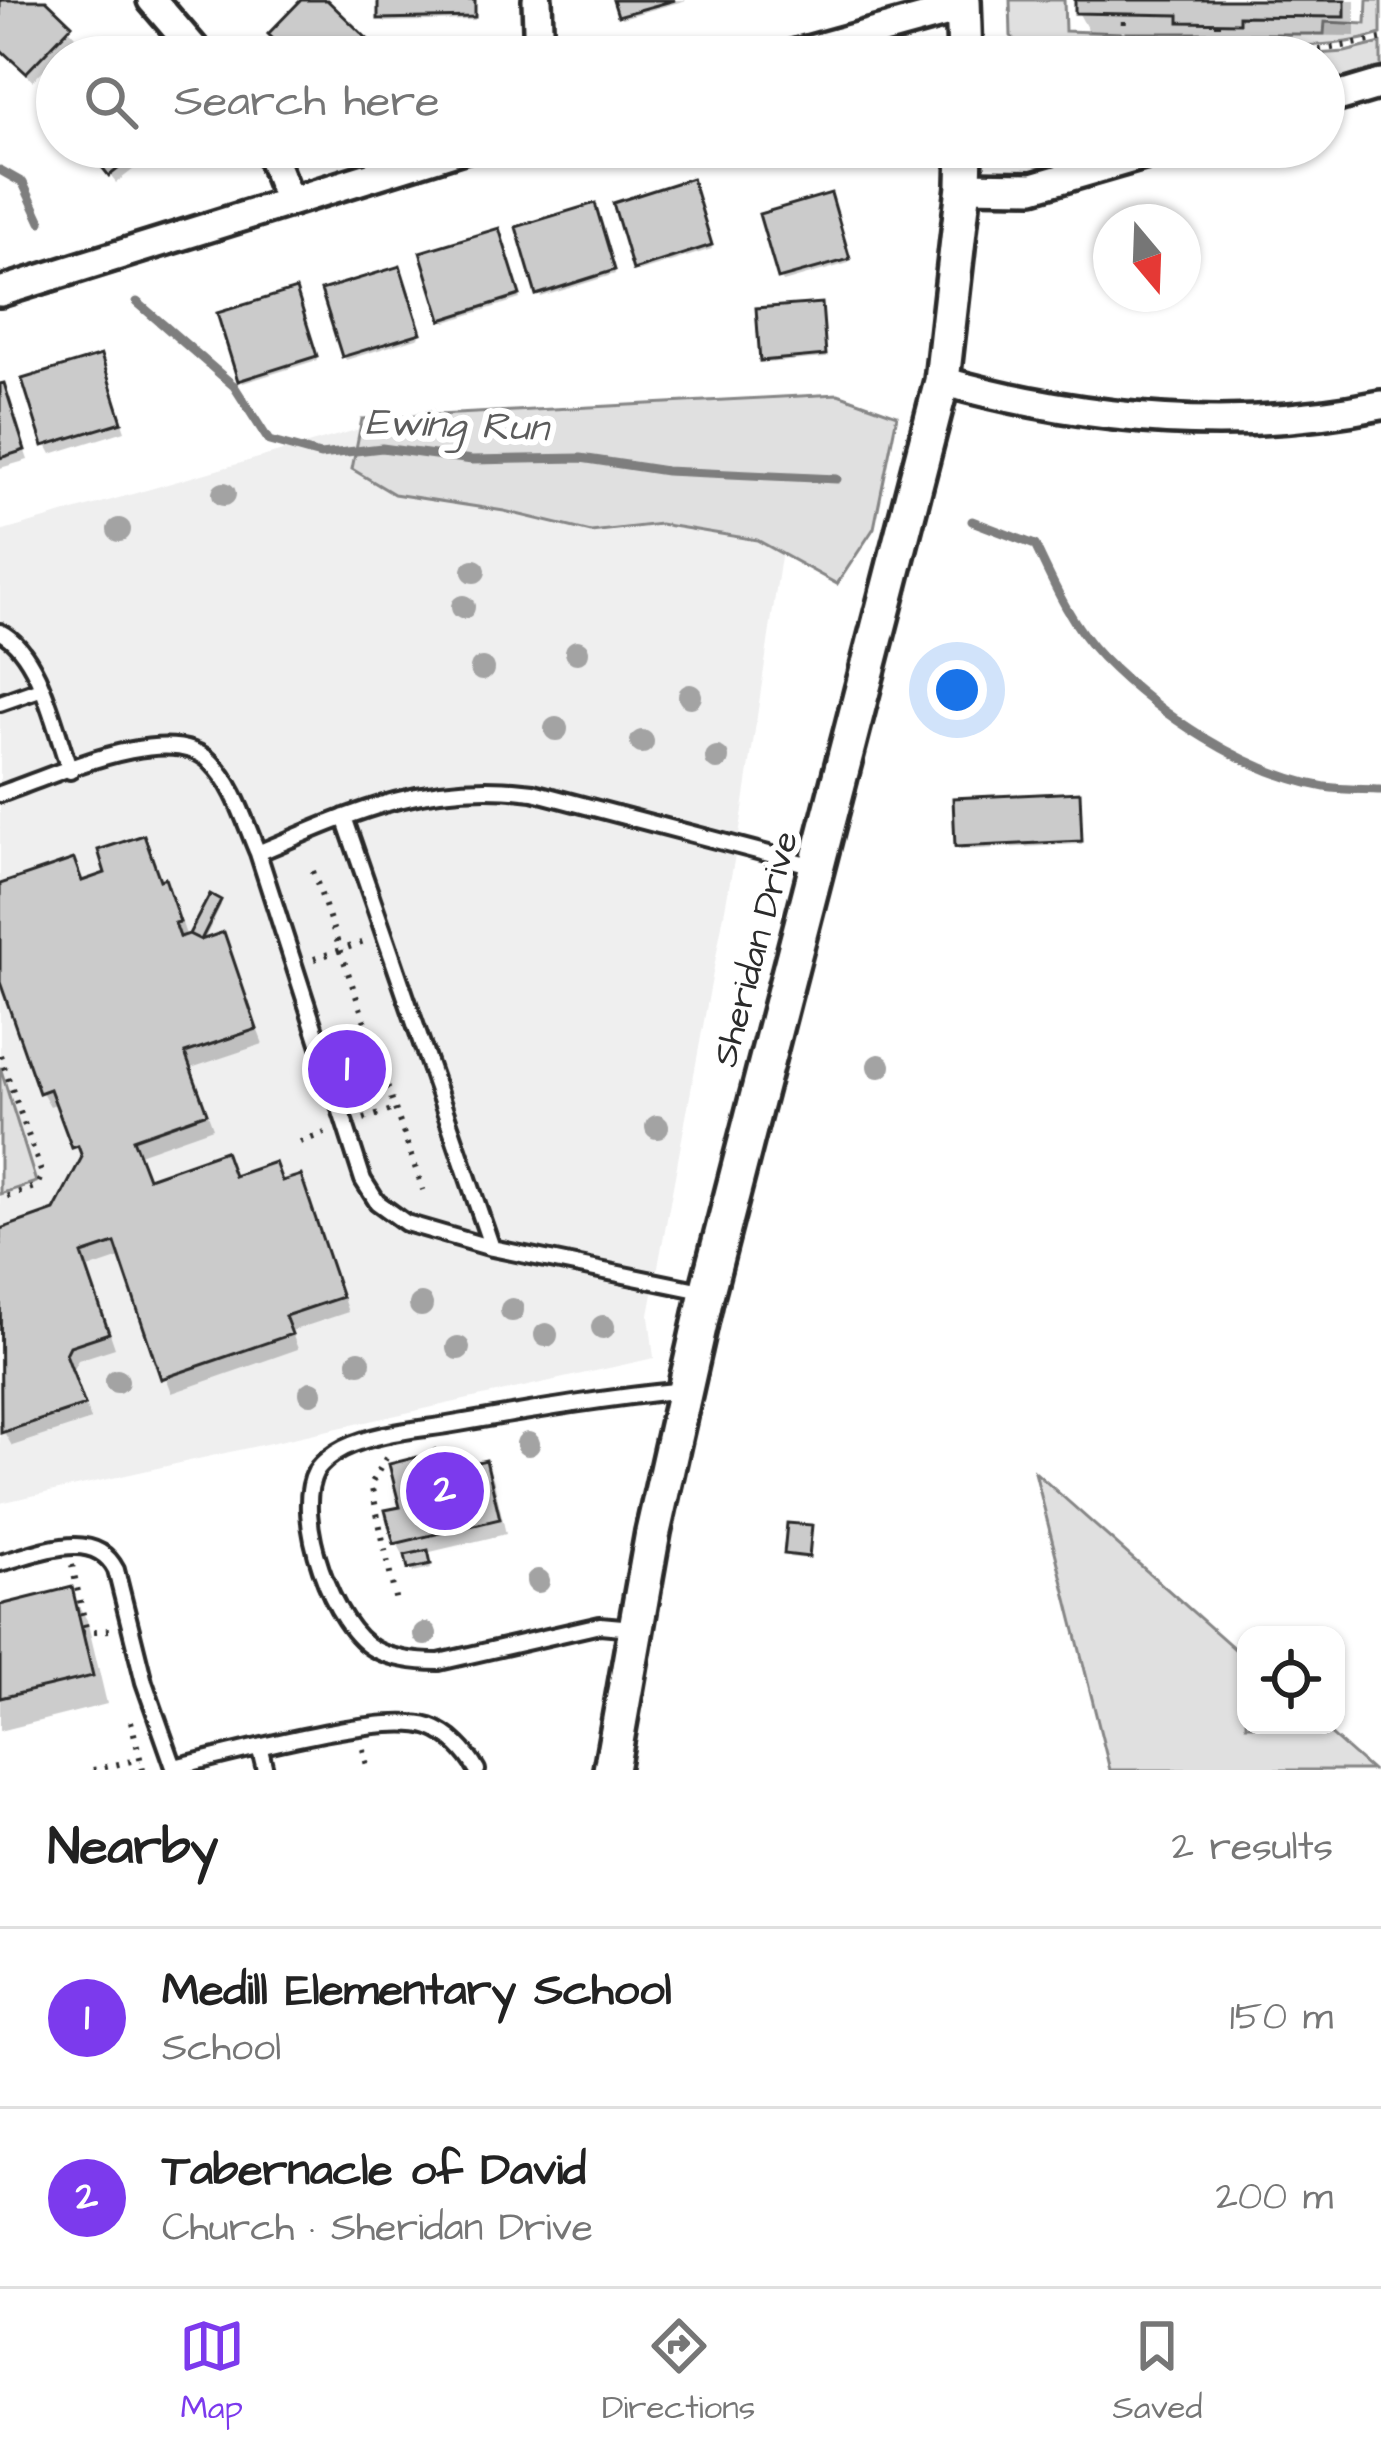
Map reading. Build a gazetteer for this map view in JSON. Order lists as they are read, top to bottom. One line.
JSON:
{"streets":{"street":["Sheridan Drive"]},"water":["Ewing Run"],"north":"bottom","page":{"search":"Search here","pins":["1","2"],"heading":["Nearby","2 results"],"list":[{"mark":"1","name":"Medill Elementary School","note":"School","value":"150 m"},{"mark":"2","name":"Tabernacle of David","note":"Church · Sheridan Drive","value":"200 m"}],"nav":["Map","Directions","Saved"]}}
